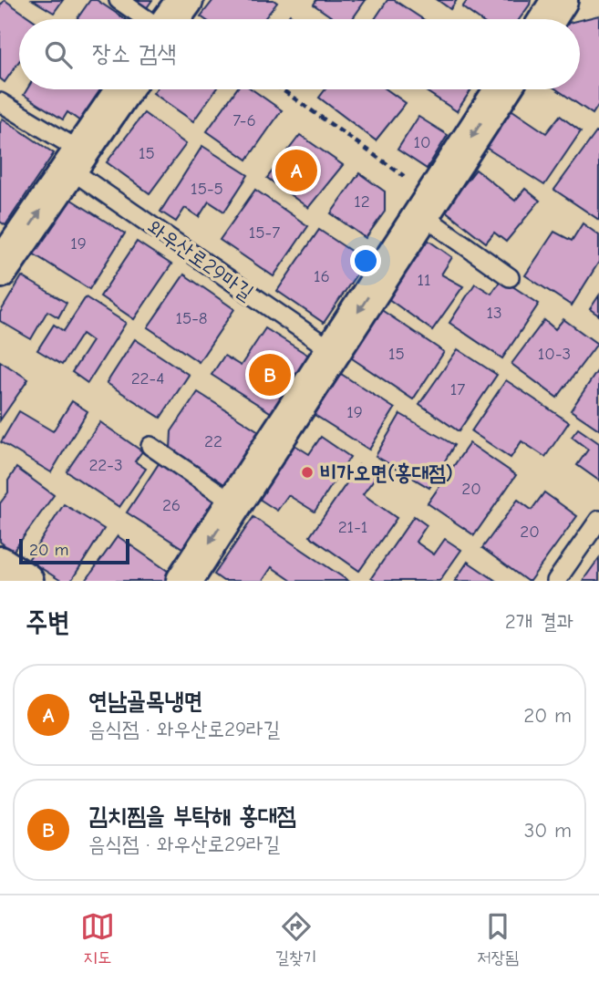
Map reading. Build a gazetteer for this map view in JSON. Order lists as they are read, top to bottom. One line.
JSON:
{"streets":{"lane":["와우산로29마길"]},"places":["비가오면(홍대점)"],"house_numbers":["7-6","10","15","15-5","12","15-7","19","16","11","13","15-8","15","10-3","22-4","17","19","22","22-3","20","26","21-1","20"],"scale_bar":"20 m","page":{"search":"장소 검색","pins":["A","B"],"scale":"20 m","heading":["주변","2개 결과"],"list":[{"mark":"A","name":"연남골목냉면","note":"음식점 · 와우산로29라길","value":"20 m"},{"mark":"B","name":"김치찜을 부탁해 홍대점","note":"음식점 · 와우산로29라길","value":"30 m"}],"nav":["지도","길찾기","저장됨"]}}
